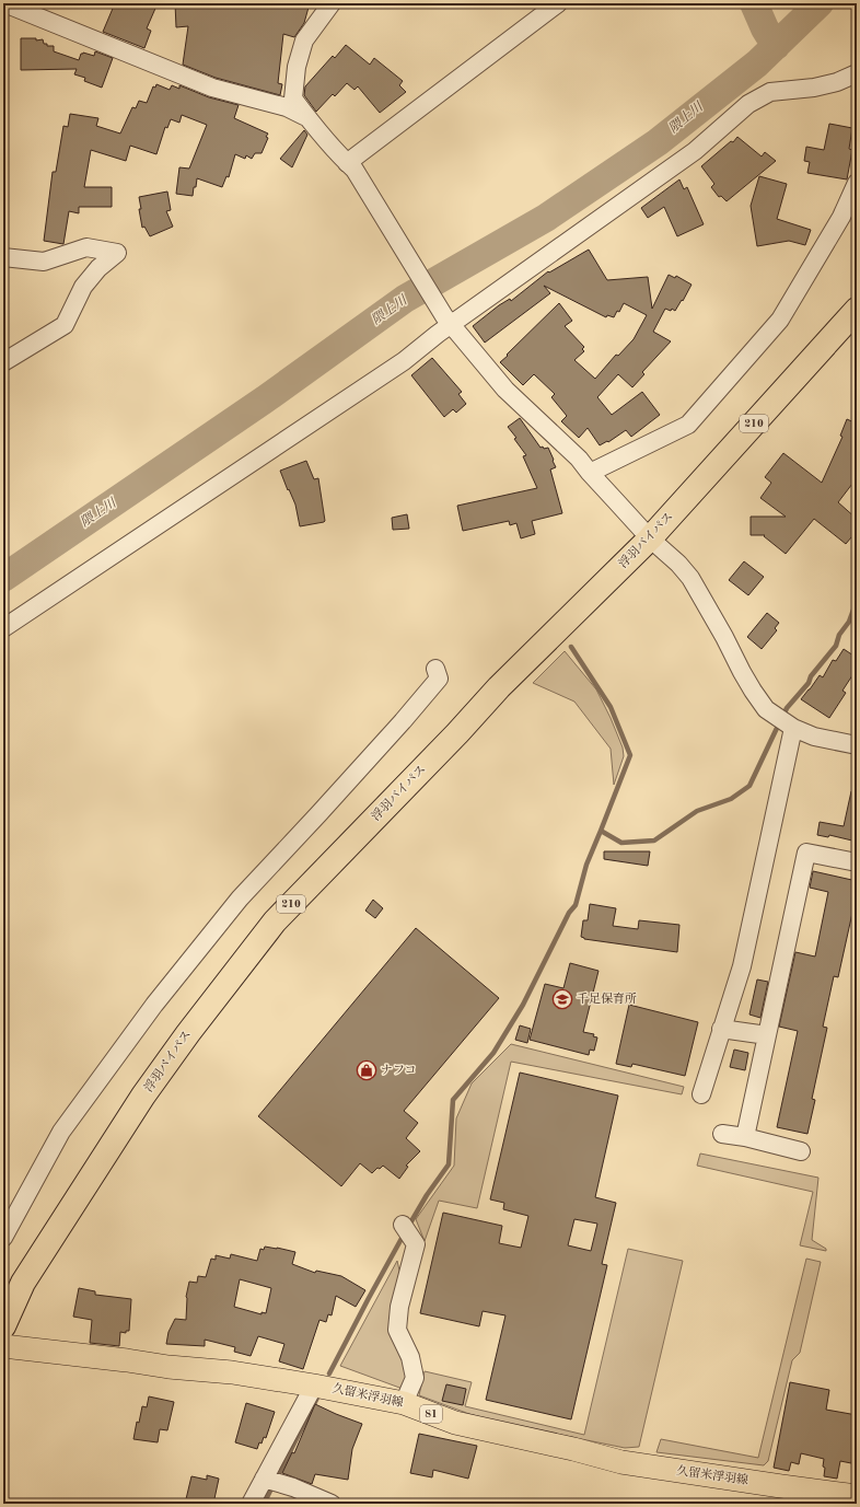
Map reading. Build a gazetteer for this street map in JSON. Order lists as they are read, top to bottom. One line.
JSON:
{"streets":{"highway":["210","浮羽バイパス"],"main road":["久留米浮羽線","81"]},"water":["隈上川"],"places":{"school or university":["千足保育所"],"shop":["ナフコ"]}}
